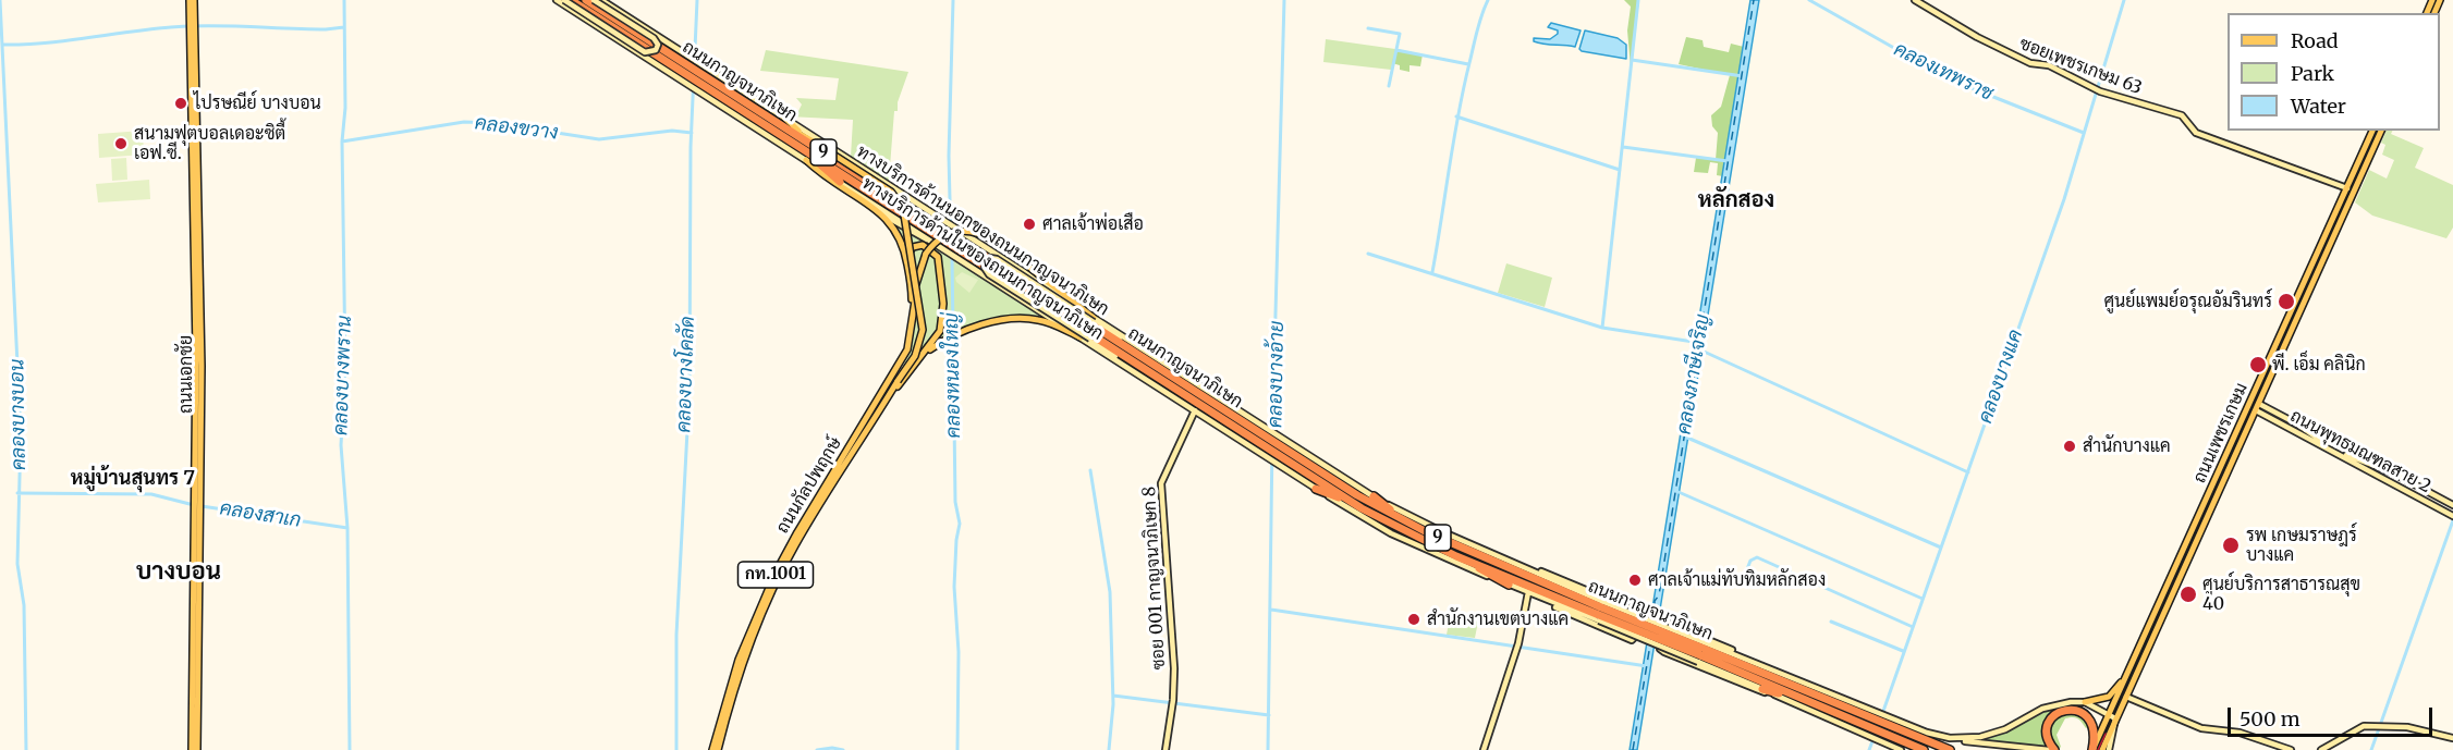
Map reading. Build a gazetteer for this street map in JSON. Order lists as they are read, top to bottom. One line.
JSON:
{"streets":{"highway":["ถนนกาญจนาภิเษก","9"],"main road":["ซอยเพชรเกษม 63","ทางบริการด้านนอกของถนนกาญจนาภิเษก","ทางบริการด้านในของถนนกาญจนาภิเษก","ถนนเอกชัย","ถนนเพชรเกษม","ถนนพุทธมณฑลสาย 2","ถนนกัลปพฤกษ์","กท.1001","ซอย 001 กาญจนาภิเษก 8"]},"crossings":[["ซอยเพชรเกษม 63","ถนนเพชรเกษม"],["ถนนกาญจนาภิเษก","ทางบริการด้านนอกของถนนกาญจนาภิเษก"],["ถนนกาญจนาภิเษก","ทางบริการด้านในของถนนกาญจนาภิเษก"],["ทางบริการด้านนอกของถนนกาญจนาภิเษก","ทางบริการด้านในของถนนกาญจนาภิเษก"],["ทางบริการด้านในของถนนกาญจนาภิเษก","ซอย 001 กาญจนาภิเษก 8"],["ถนนเพชรเกษม","ถนนพุทธมณฑลสาย 2"]],"districts":["หลักสอง","หมู่บ้านสุนทร 7","บางบอน"],"water":["คลองเทพราช","คลองขวาง","คลองบางโคลัด","คลองบางอ้าย","คลองภาษีเจริญ","คลองบางพราน","คลองหนองใหญ่","คลองบางแค","คลองบางบอน","คลองสาเก"],"places":["ไปรษณีย์ บางบอน","สนามฟุตบอลเดอะซิตี้ เอฟ.ซี.","ศาลเจ้าพ่อเสือ","ศูนย์แพมย์อรุณอัมรินทร์","พี. เอ็ม คลินิก","สำนักบางแค","รพ เกษมราษฎร์ บางแค","ศาลเจ้าแม่ทับทิมหลักสอง","ศูนย์บริการสาธารณสุข 40","สำนักงานเขตบางแค"],"legend":["Road","Park","Water"],"scale_bar":"500 m"}
